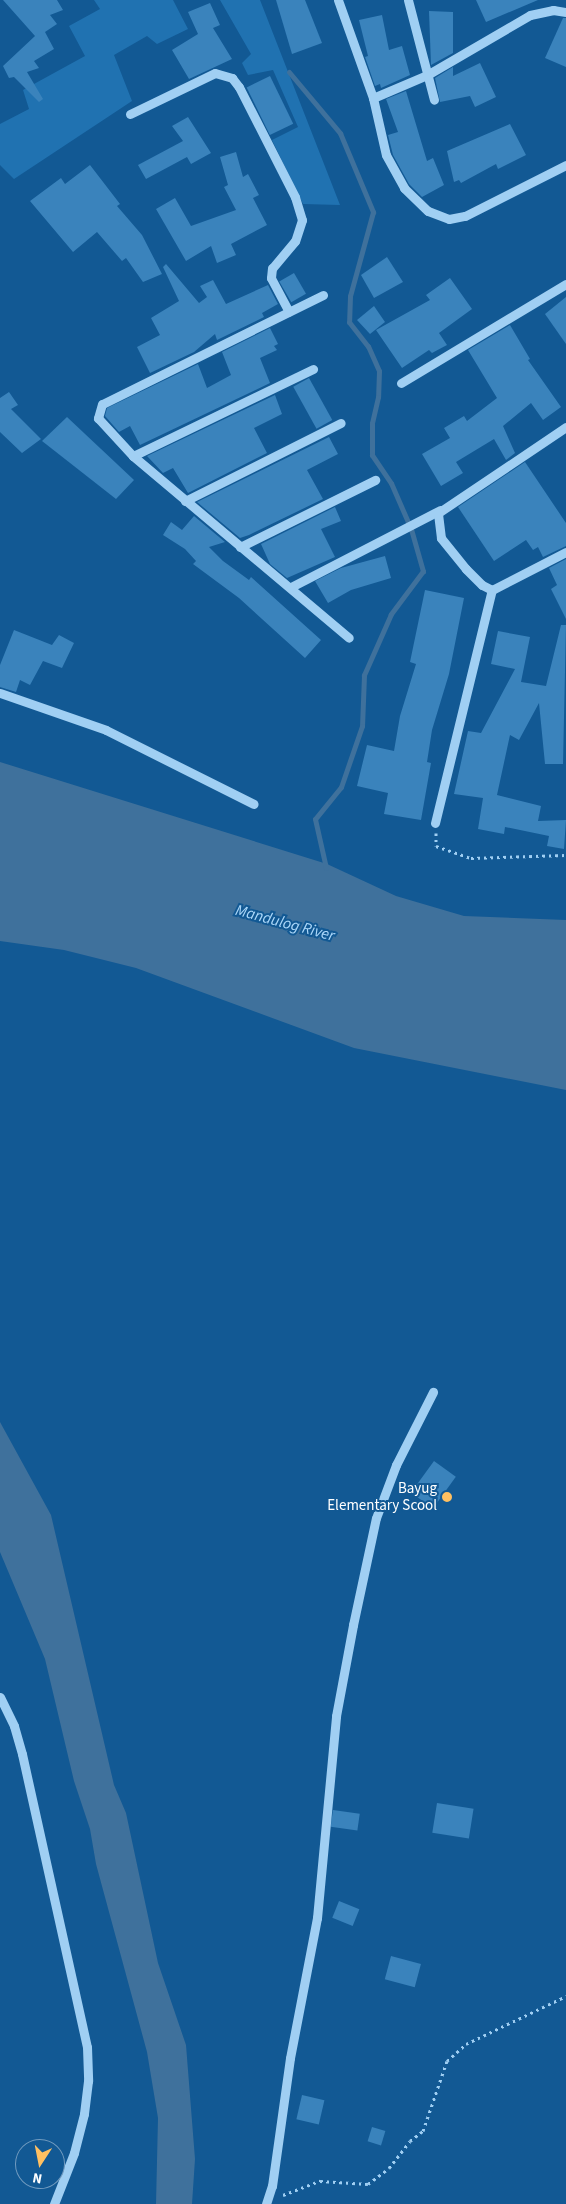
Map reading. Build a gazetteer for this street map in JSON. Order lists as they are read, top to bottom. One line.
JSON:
{"water":["Mandulog River"],"places":["Bayug Elementary Scool"],"north":"bottom"}
